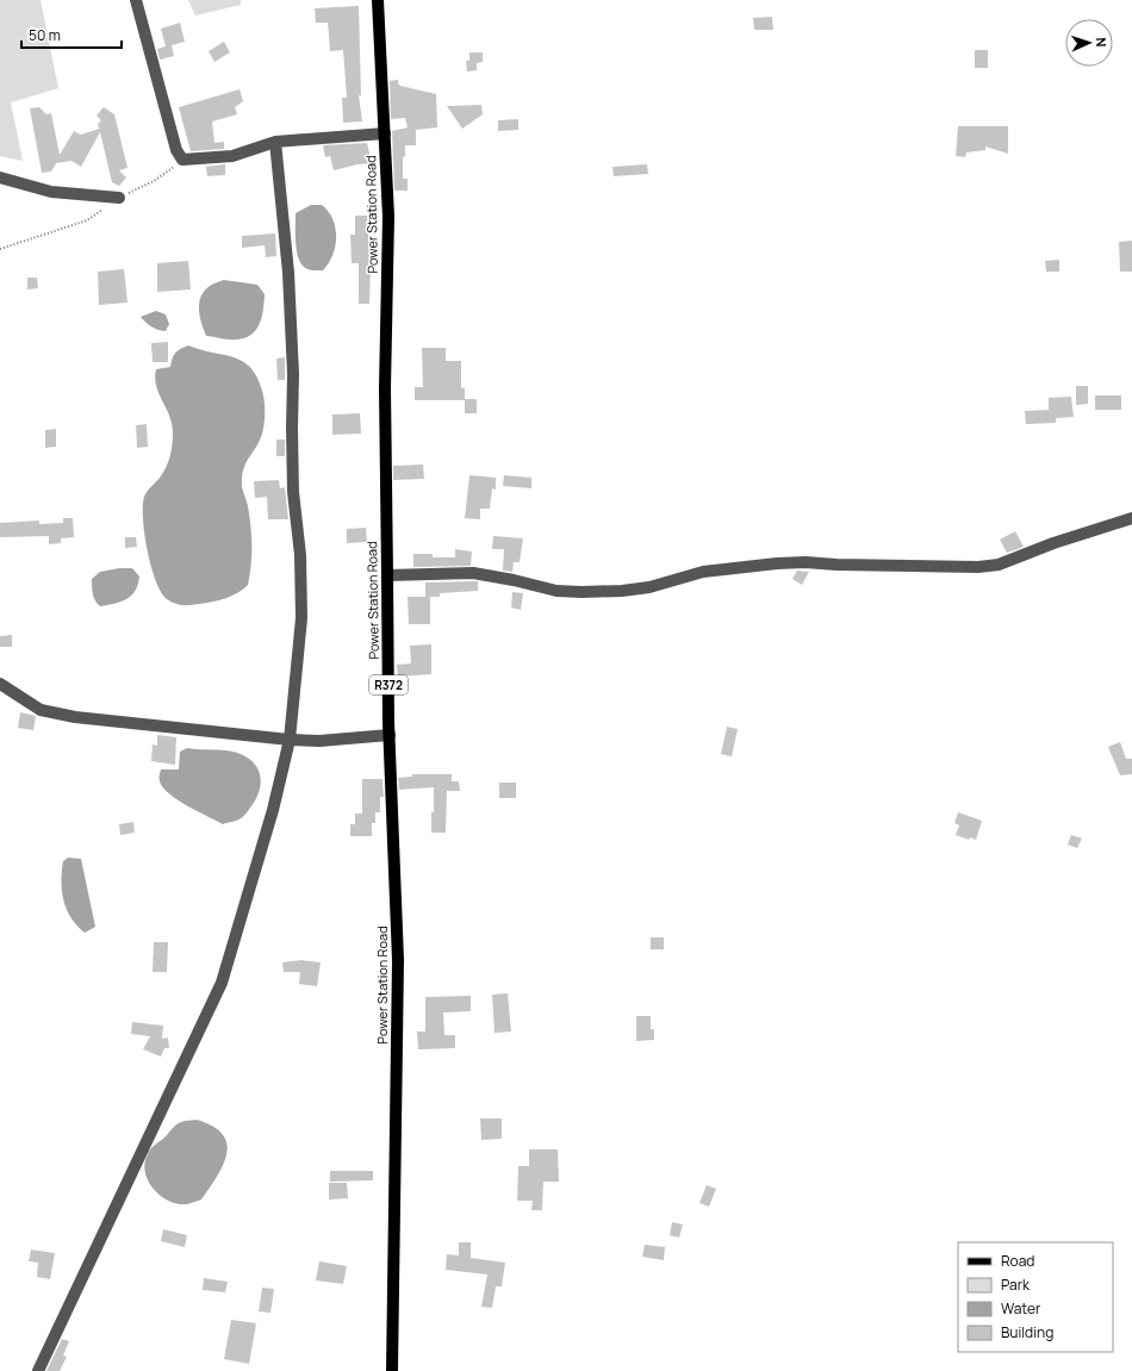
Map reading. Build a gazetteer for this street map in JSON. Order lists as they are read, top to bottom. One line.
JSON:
{"streets":{"main road":["Power Station Road","R372"]},"legend":["Road","Park","Water","Building"],"scale_bar":"50 m","north":"right"}
